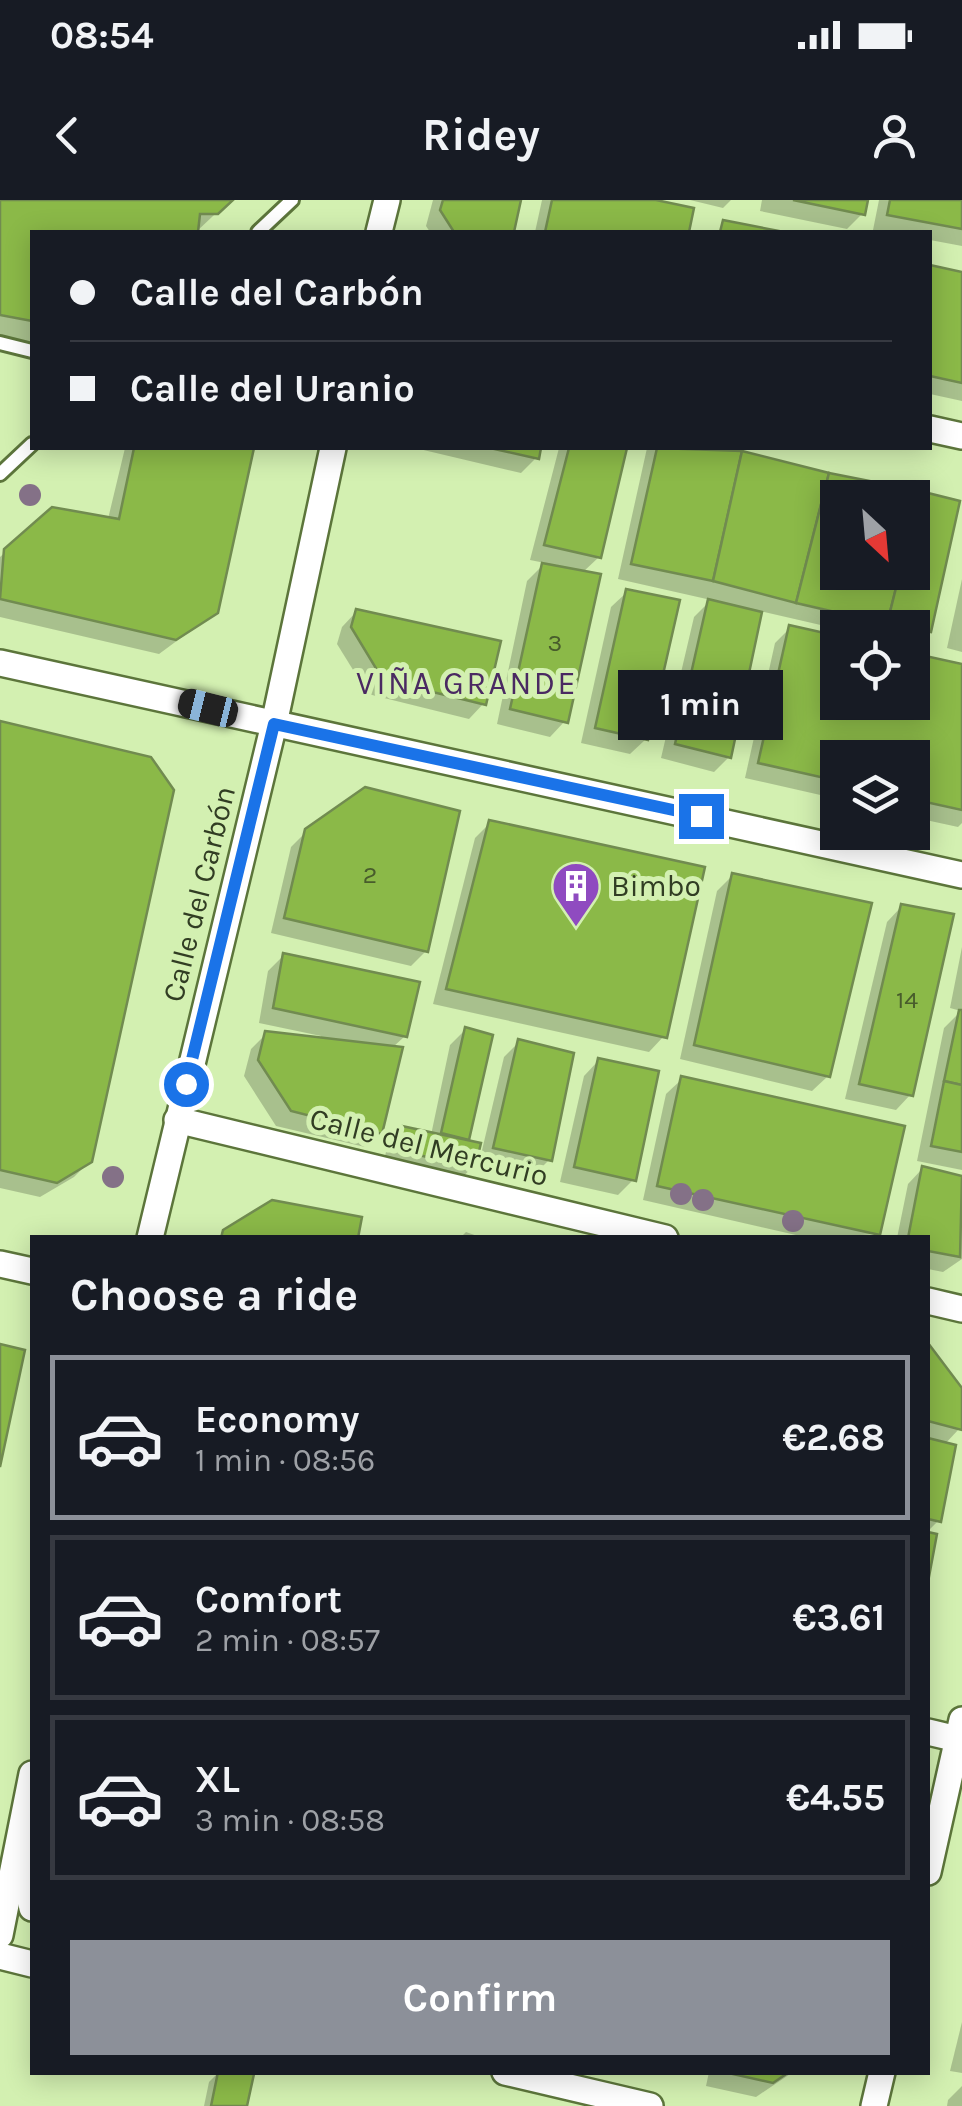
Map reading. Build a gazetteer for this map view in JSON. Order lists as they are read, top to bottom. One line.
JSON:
{"streets":{"street":["Calle del Carbón","Calle del Mercurio"]},"crossings":[["Calle del Carbón","Calle del Mercurio"]],"districts":["VIÑA GRANDE"],"places":{"building":["Bimbo"]},"house_numbers":["3","2","14"],"north":"bottom right","page":{"status":"08:54","header":"Ridey","banner":["Calle del Carbón","Calle del Uranio"],"bubble":"1 min","heading":"Choose a ride","list":[{"name":"Economy","note":"1 min · 08:56","value":"€2.68"},{"name":"Comfort","note":"2 min · 08:57","value":"€3.61"},{"name":"XL","note":"3 min · 08:58","value":"€4.55"}],"buttons":"Confirm"}}
